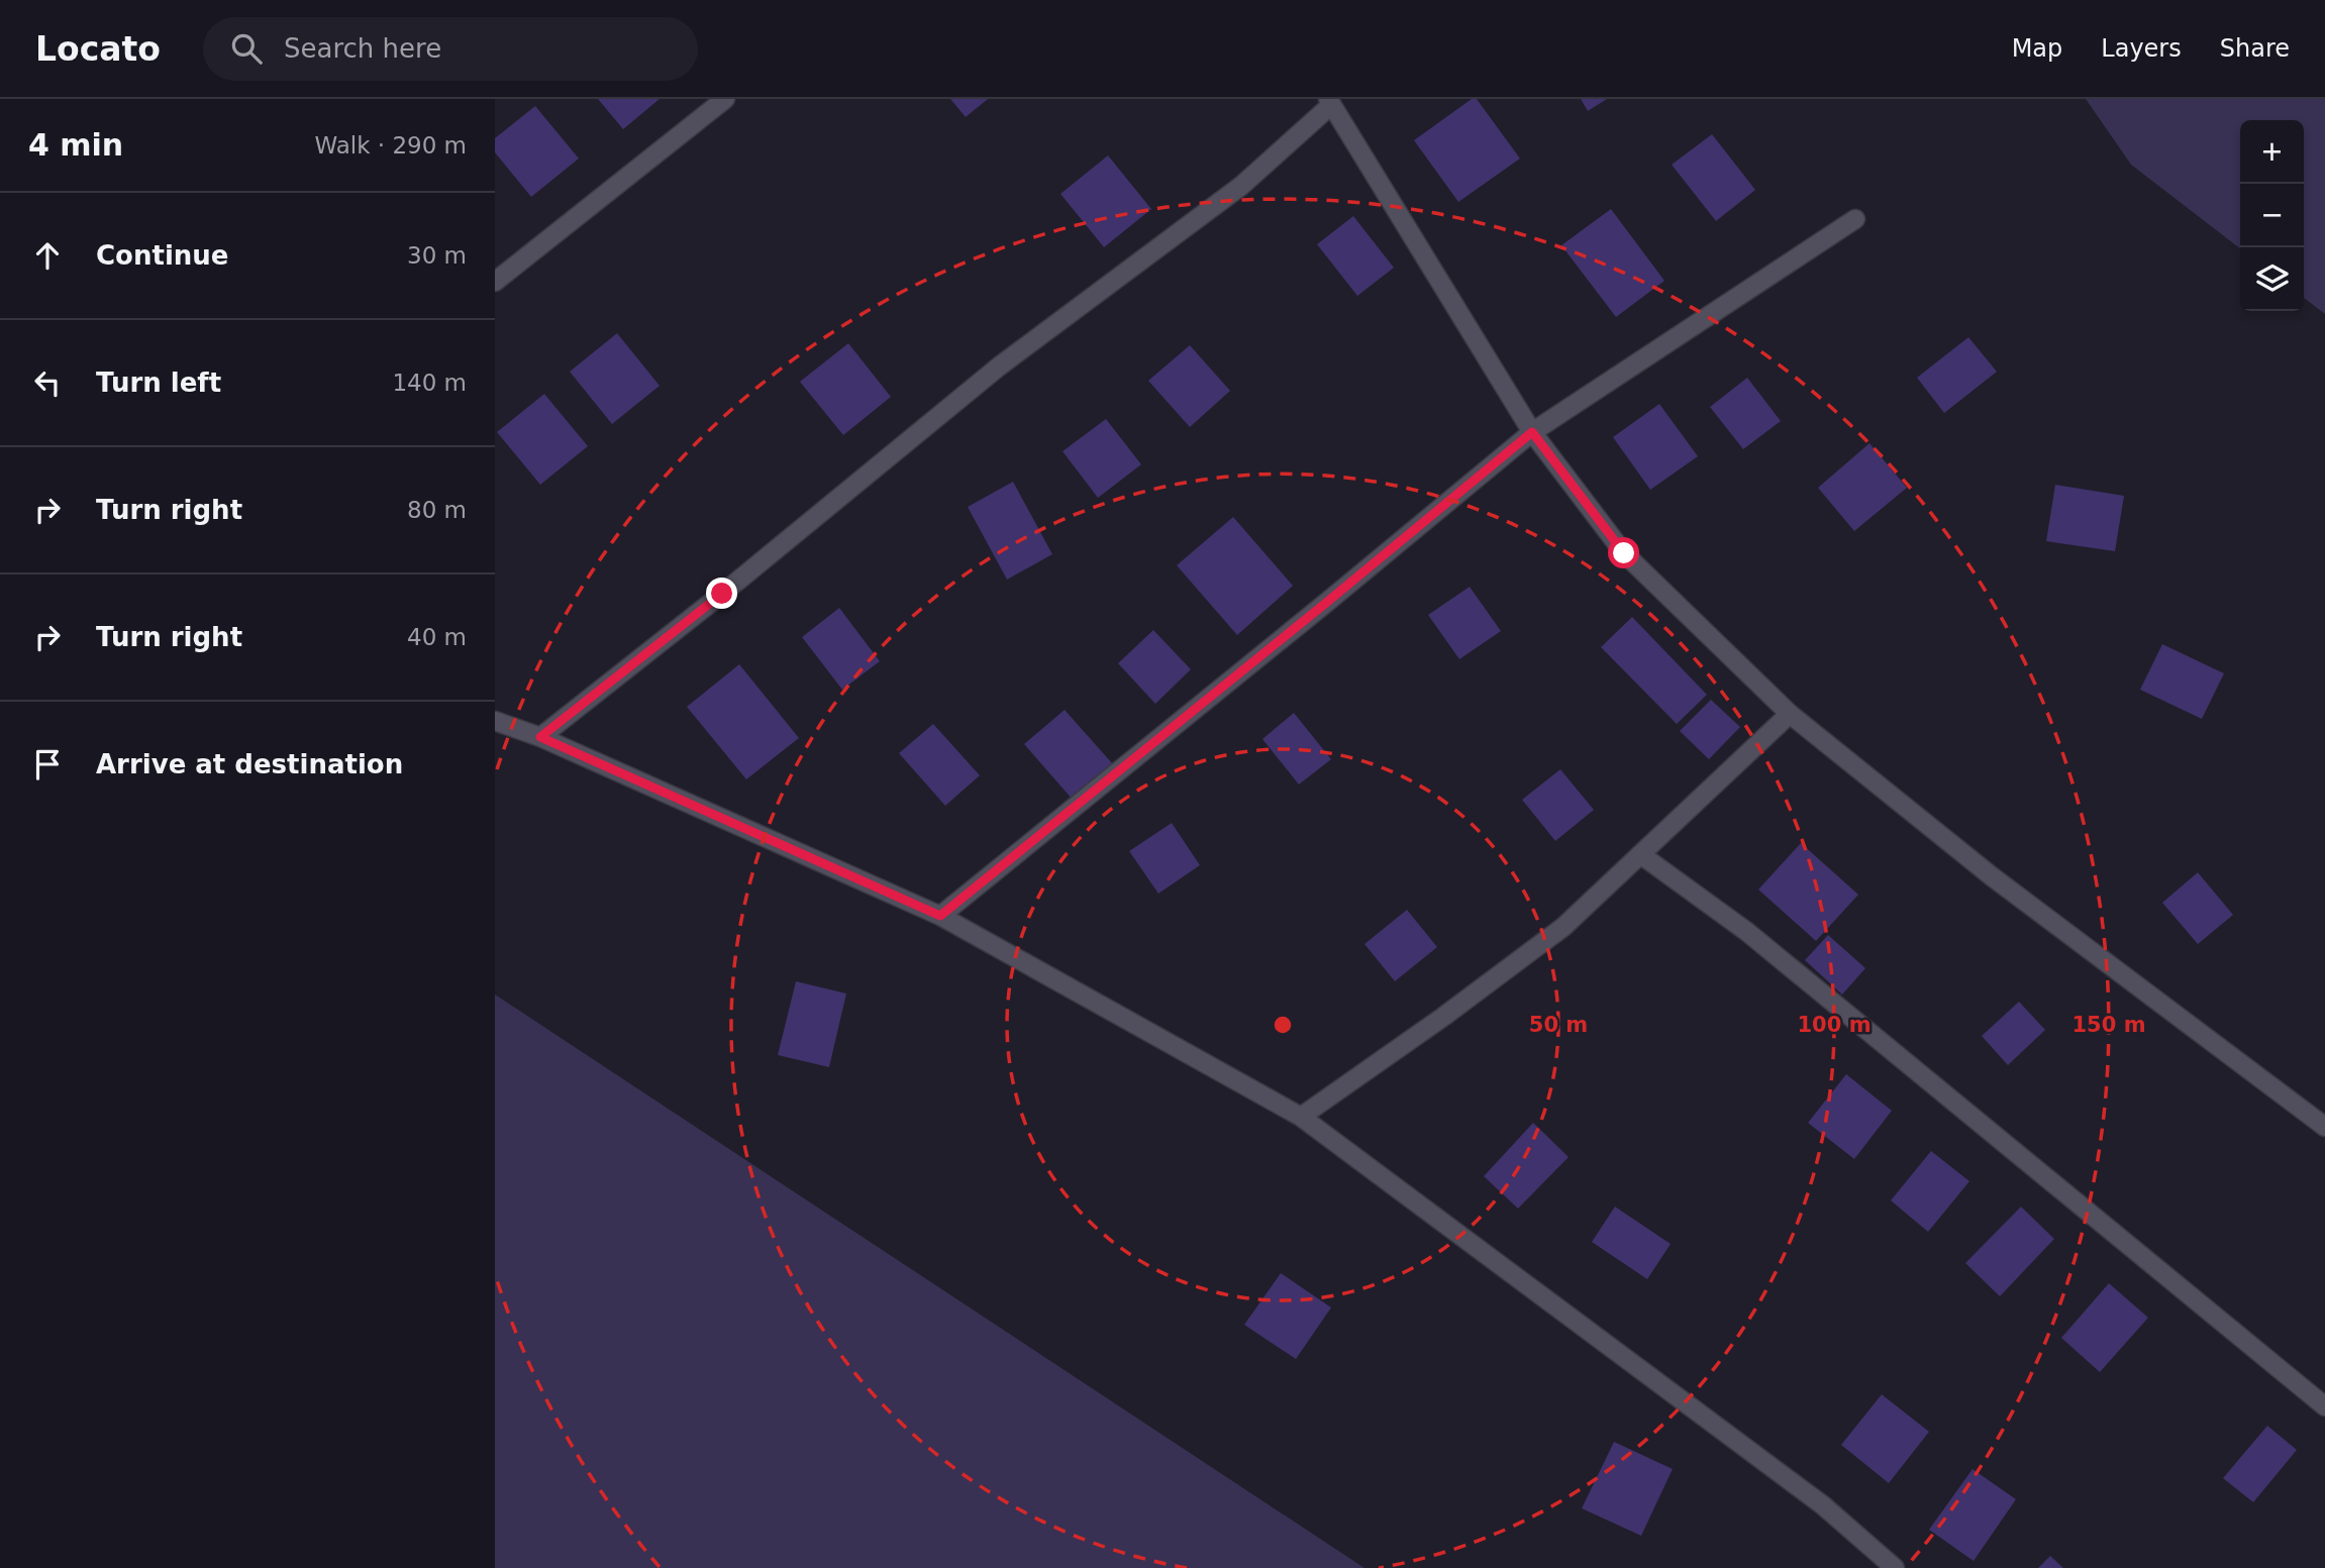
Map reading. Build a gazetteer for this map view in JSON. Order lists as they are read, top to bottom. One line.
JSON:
{"page":{"header":"Locato","search":"Search here","nav":["Map","Layers","Share"],"heading":["4 min","Walk · 290 m"],"map_buttons":["+","−"],"list":[["Continue","30 m"],["Turn left","140 m"],["Turn right","80 m"],["Turn right","40 m"],"Arrive at destination"]},"rings":["50 m","100 m","150 m"]}
